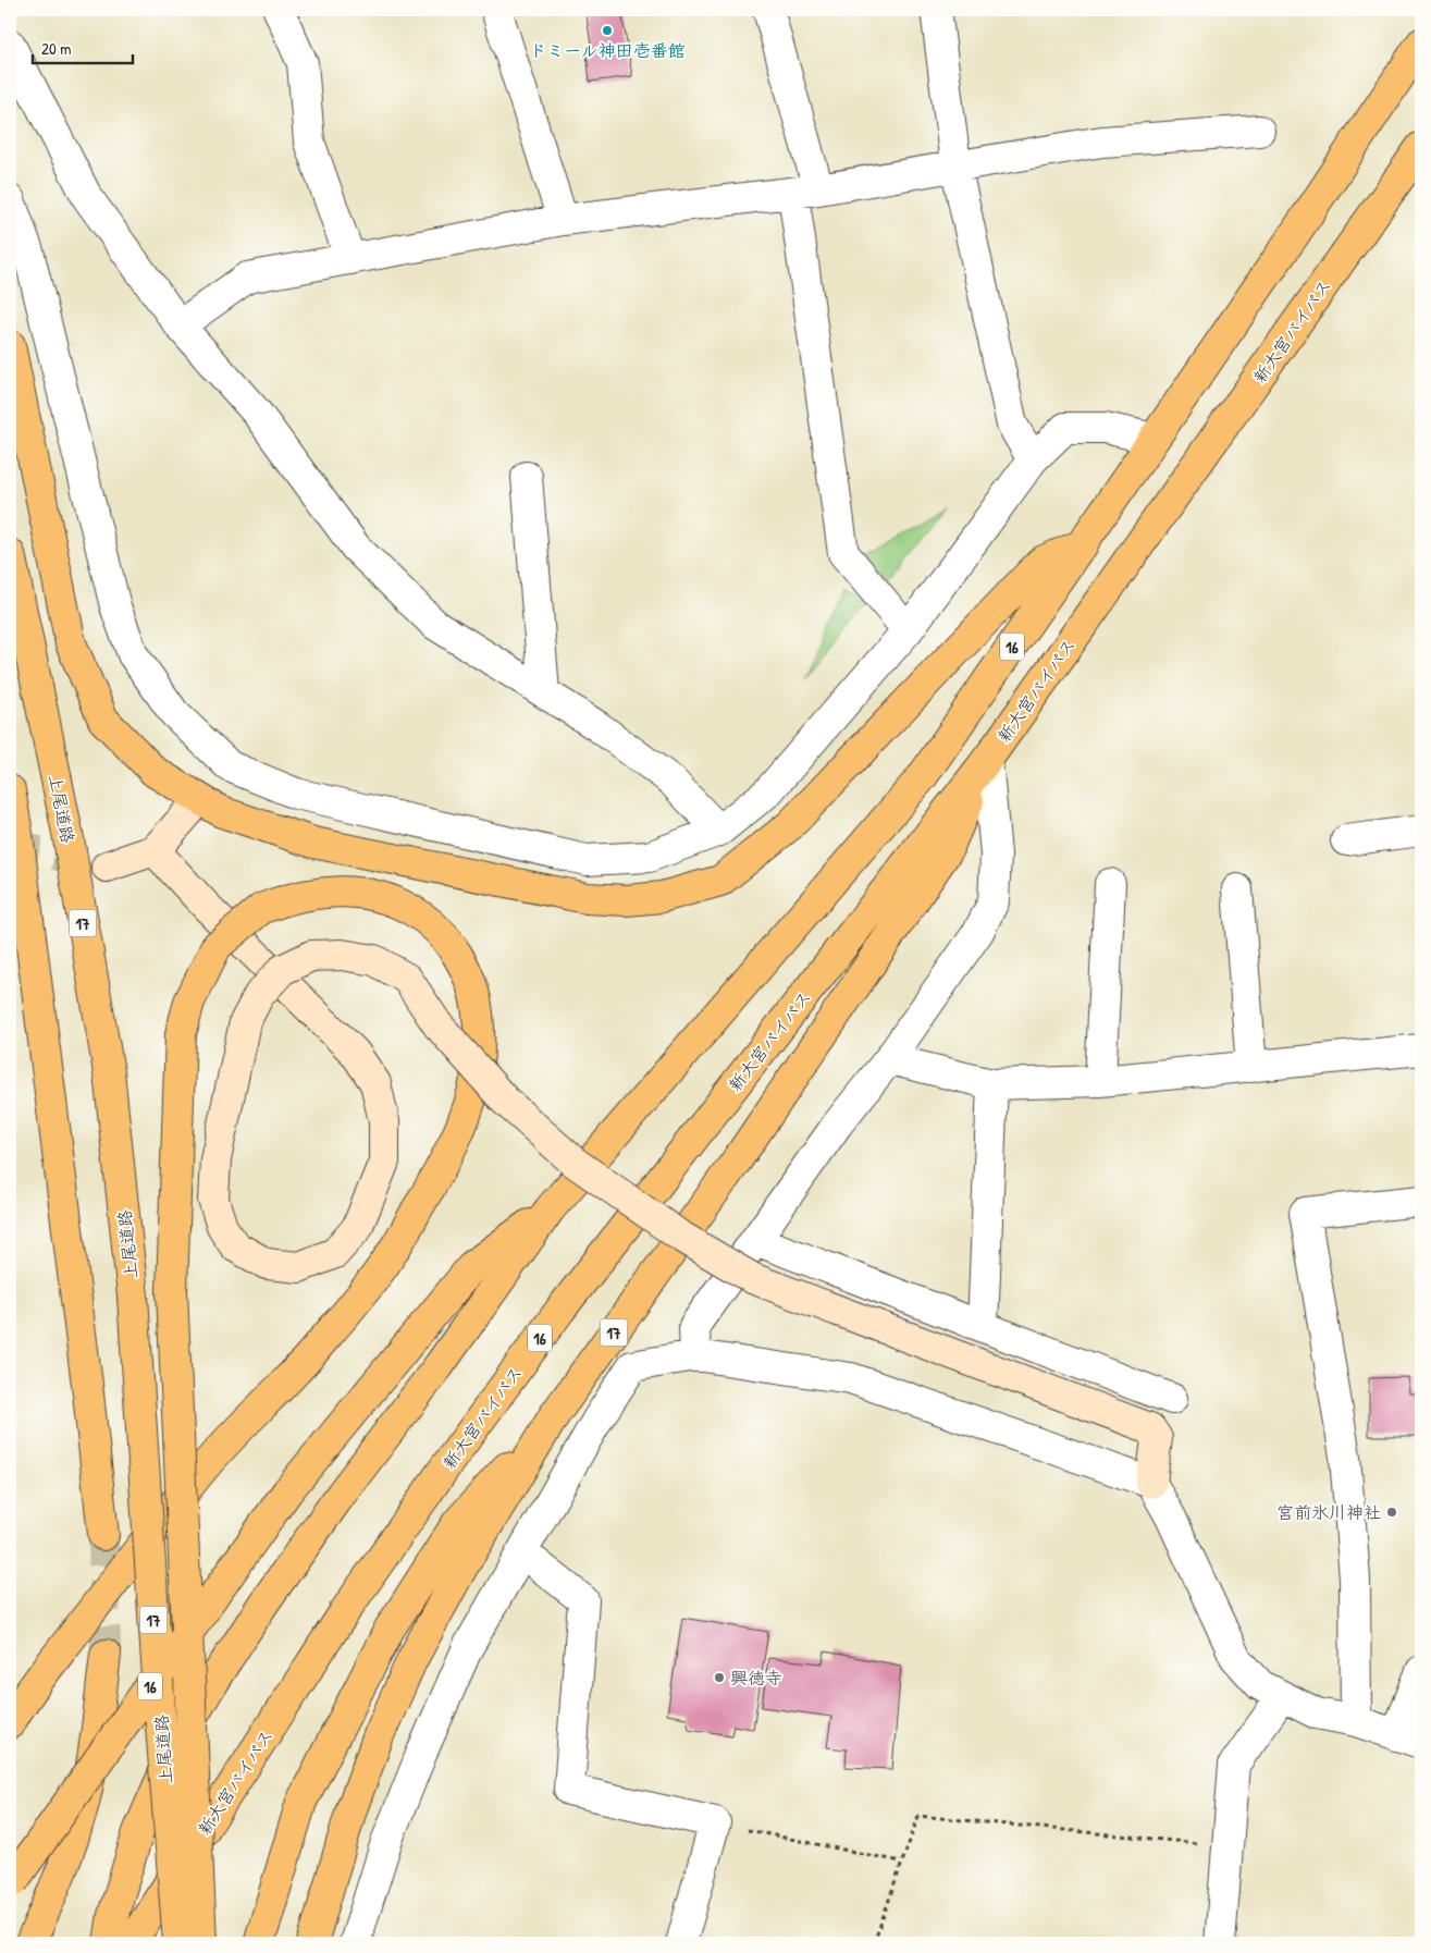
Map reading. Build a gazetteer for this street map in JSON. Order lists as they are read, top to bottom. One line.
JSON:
{"streets":{"highway":["新大宮バイパス","16","上尾道路","17"]},"crossings":[["新大宮バイパス","17"]],"places":["ドミール神田壱番館","宮前氷川神社","興徳寺"],"scale_bar":"20 m"}
